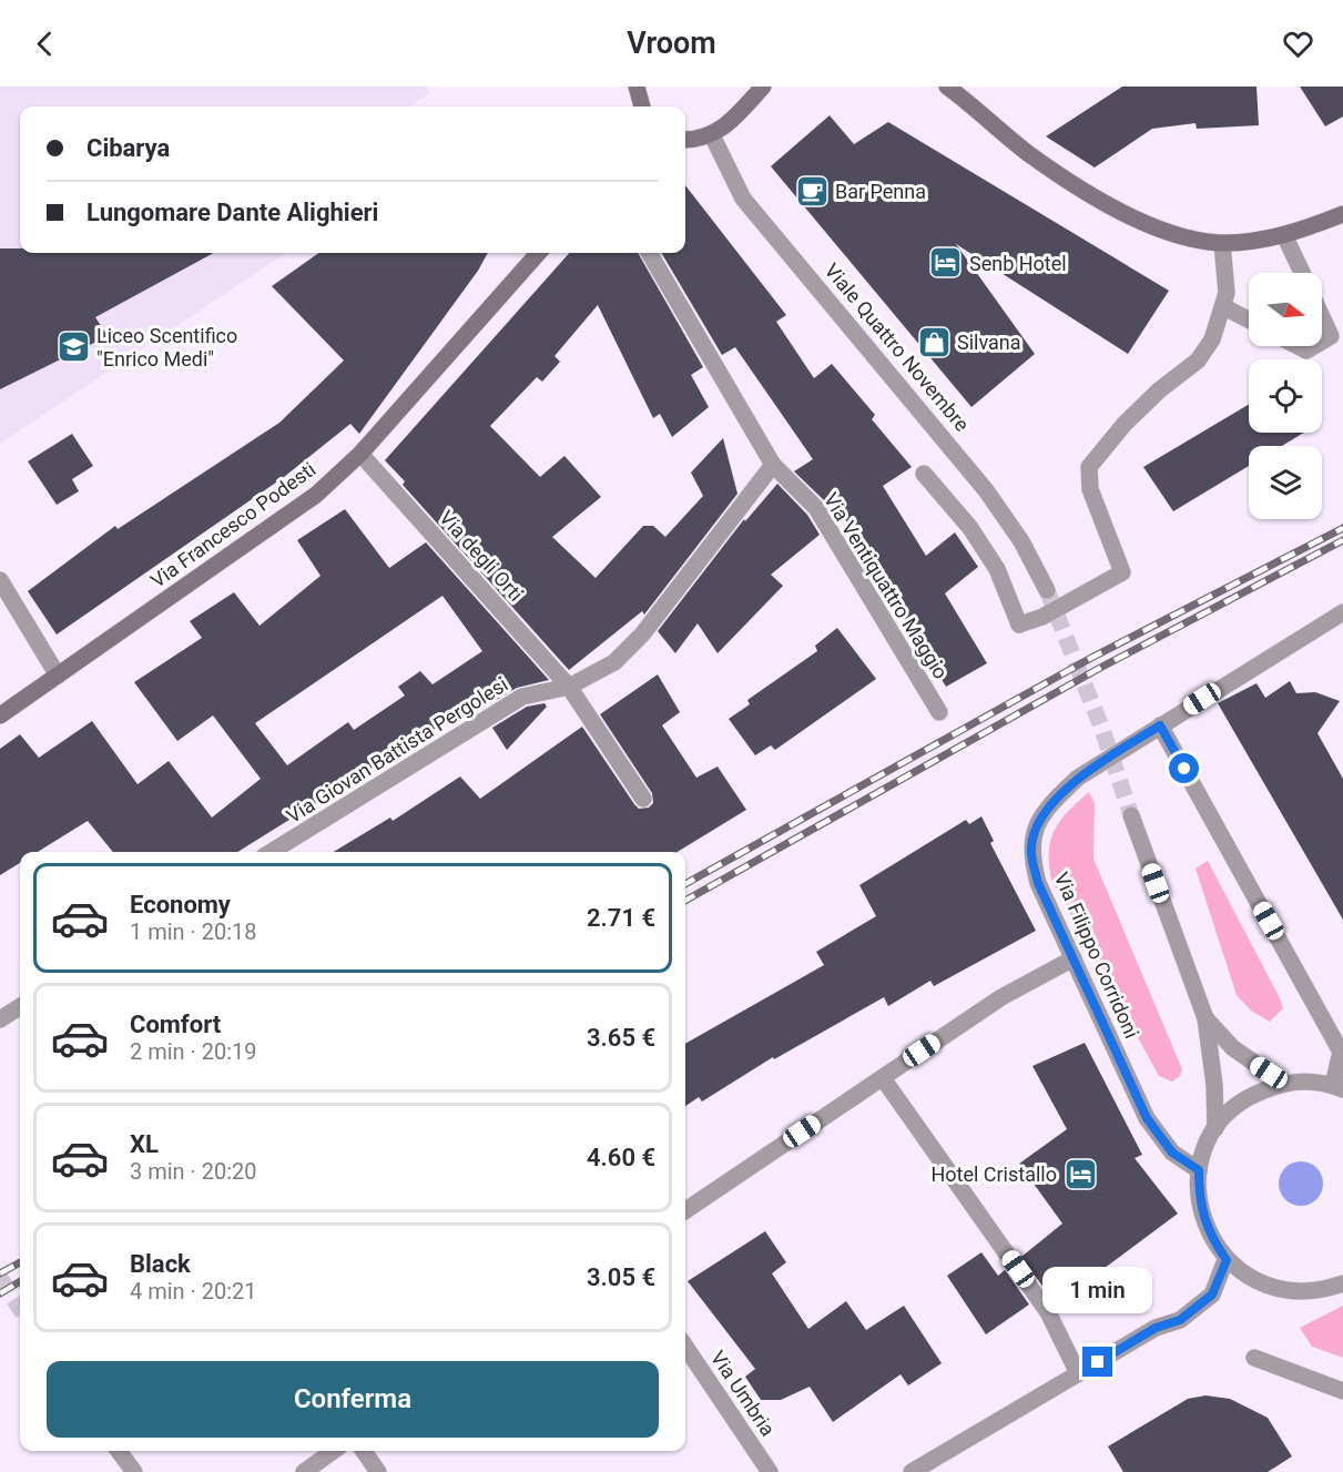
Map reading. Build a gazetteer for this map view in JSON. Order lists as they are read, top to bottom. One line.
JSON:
{"streets":{"main road":["Via Francesco Podesti"],"street":["Viale Quattro Novembre","Via degli Orti","Via Ventiquattro Maggio","Via Giovan Battista Pergolesi","Via Filippo Corridoni","Via Umbria"]},"crossings":[["Via Francesco Podesti","Via degli Orti"],["Via degli Orti","Via Giovan Battista Pergolesi"],["Via Ventiquattro Maggio","Via Giovan Battista Pergolesi"]],"places":{"cafe":["Bar Penna"],"hotel":["Senb Hotel","Hotel Cristallo"],"shop":["Silvana"],"school or university":["Liceo Scentifico \"Enrico Medi\""]},"north":"right","page":{"header":"Vroom","banner":["Cibarya","Lungomare Dante Alighieri"],"list":[{"name":"Economy","note":"1 min · 20:18","value":"2.71 €"},{"name":"Comfort","note":"2 min · 20:19","value":"3.65 €"},{"name":"XL","note":"3 min · 20:20","value":"4.60 €"},{"name":"Black","note":"4 min · 20:21","value":"3.05 €"}],"bubble":"1 min","buttons":"Conferma"}}
